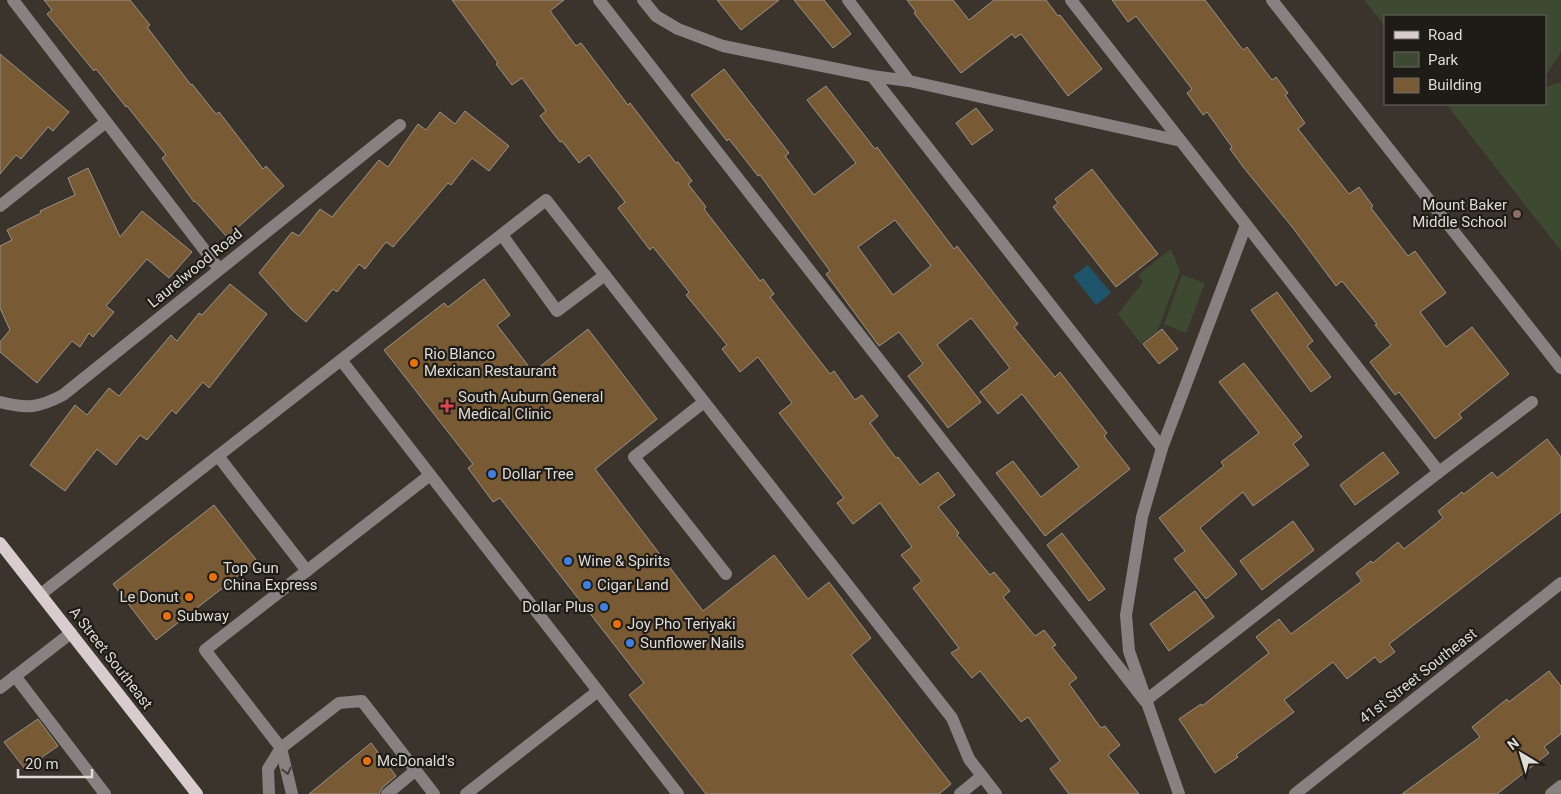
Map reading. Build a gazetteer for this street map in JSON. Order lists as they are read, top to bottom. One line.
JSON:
{"streets":{"main road":["A Street Southeast"],"street":["Laurelwood Road","41st Street Southeast"]},"places":{"other":["Mount Baker Middle School","Rio Blanco Mexican Restaurant","Dollar Tree","Wine & Spirits","Top Gun China Express","Cigar Land","Le Donut","Dollar Plus","Subway","Joy Pho Teriyaki","Sunflower Nails","McDonald's"],"health":["South Auburn General Medical Clinic"]},"legend":["Road","Park","Building"],"scale_bar":"20 m","north":"top left"}
